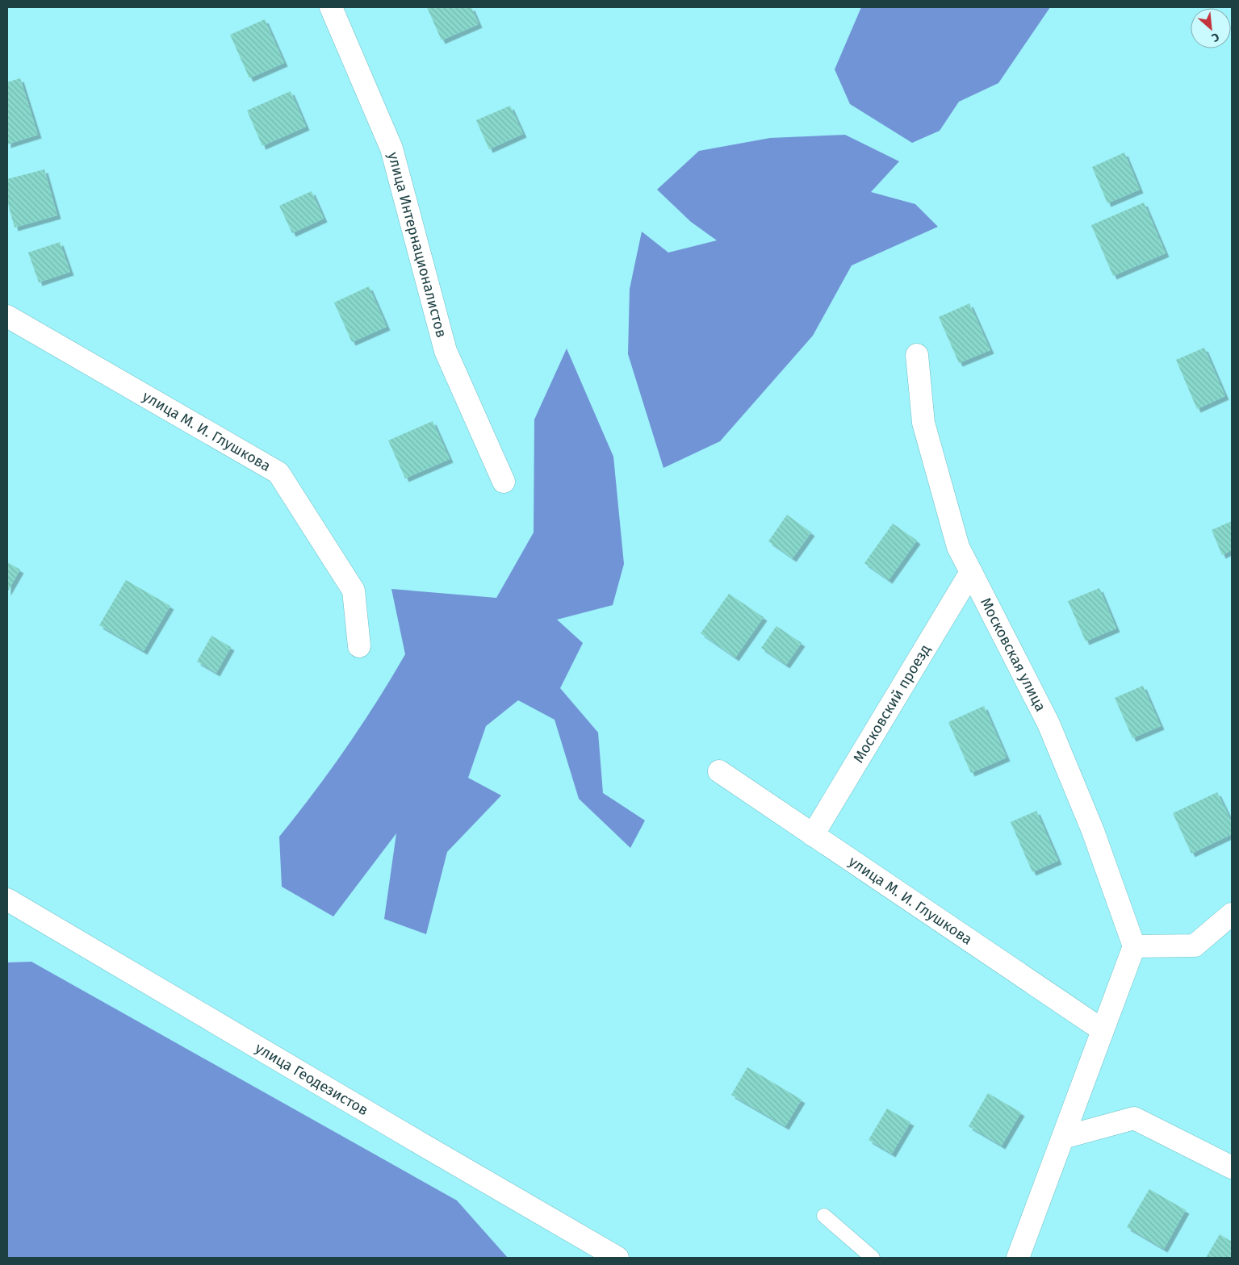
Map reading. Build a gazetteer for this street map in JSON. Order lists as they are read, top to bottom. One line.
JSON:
{"streets":{"street":["улица Интернационалистов","улица М. И. Глушкова","Московская улица","Московский проезд","улица Геодезистов"]},"crossings":[["улица М. И. Глушкова","Московский проезд"],["Московская улица","Московский проезд"]],"north":"bottom right"}
